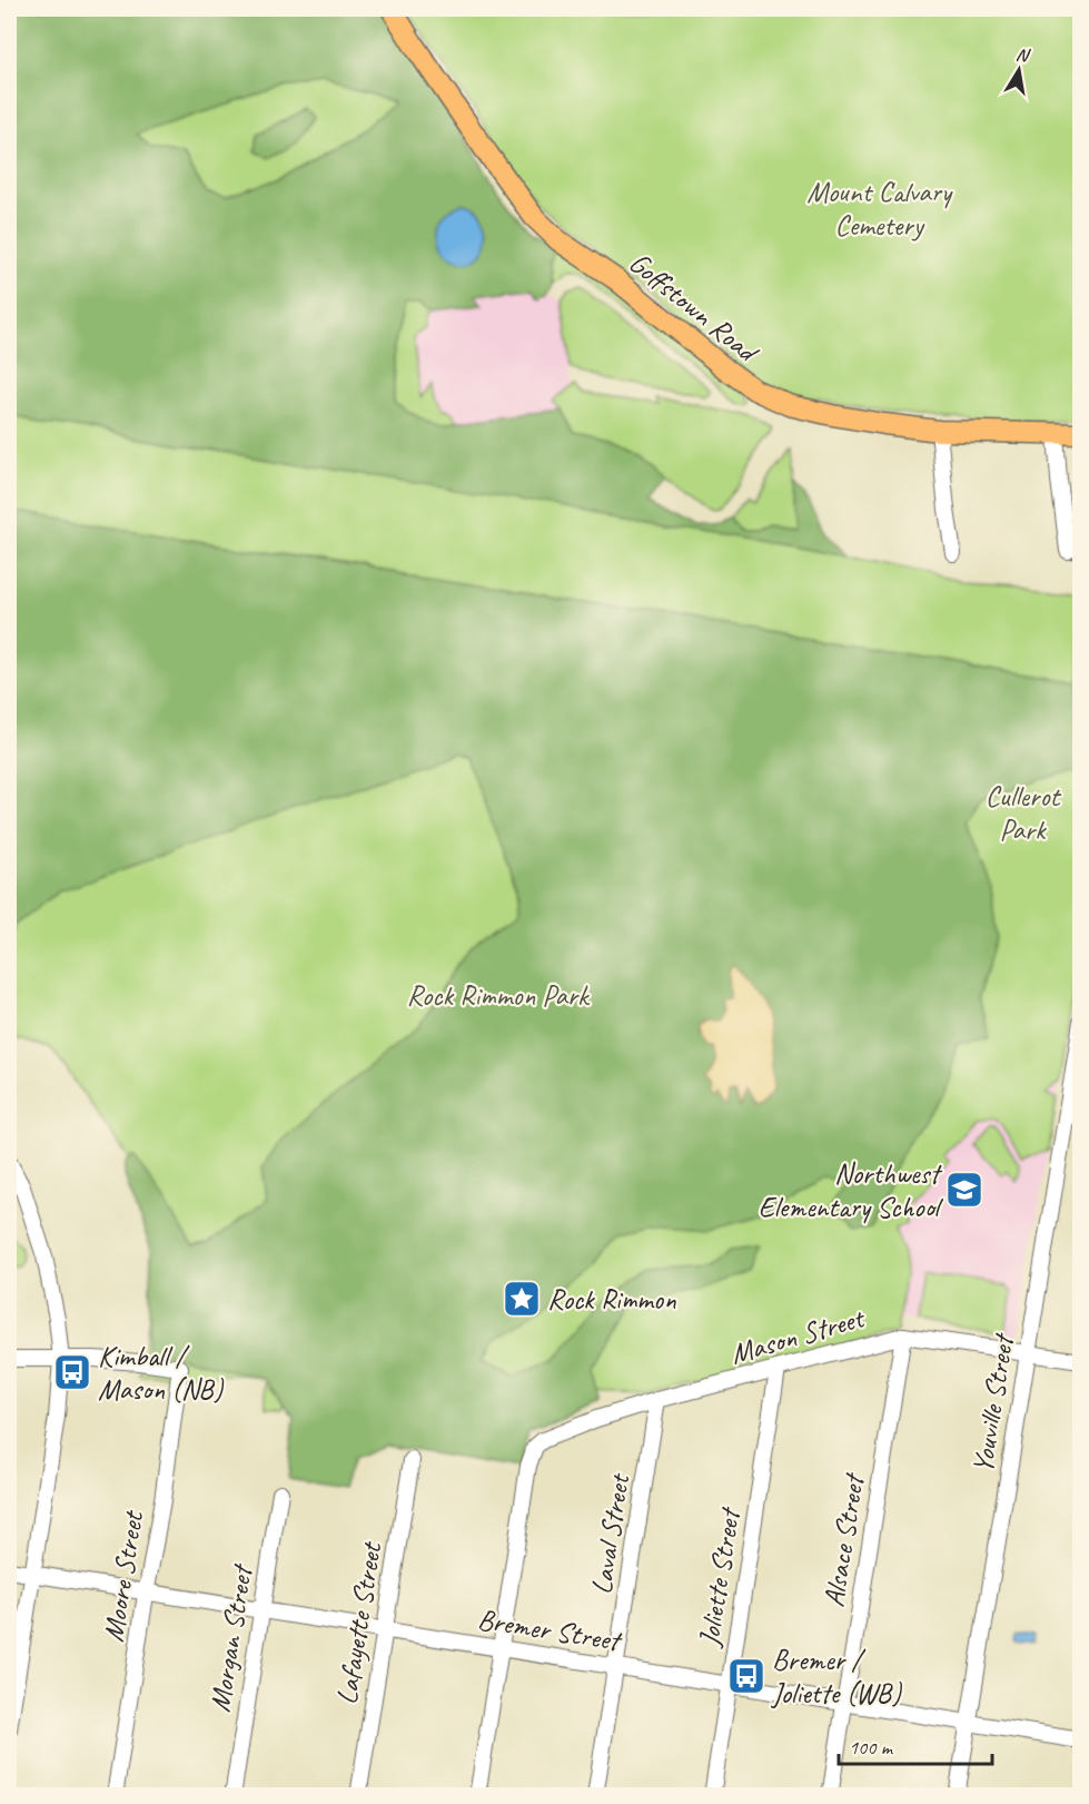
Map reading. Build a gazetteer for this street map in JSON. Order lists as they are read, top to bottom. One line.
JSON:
{"streets":{"main road":["Goffstown Road"],"street":["Mason Street","Youville Street","Laval Street","Alsace Street","Moore Street","Joliette Street","Lafayette Street","Bremer Street","Morgan Street"]},"crossings":[["Mason Street","Youville Street"],["Mason Street","Laval Street"],["Mason Street","Alsace Street"],["Mason Street","Joliette Street"],["Mason Street","Bremer Street"],["Youville Street","Bremer Street"],["Laval Street","Bremer Street"],["Alsace Street","Bremer Street"],["Moore Street","Bremer Street"],["Joliette Street","Bremer Street"],["Lafayette Street","Bremer Street"],["Bremer Street","Morgan Street"]],"parks":["Mount Calvary Cemetery","Cullerot Park","Rock Rimmon Park"],"places":{"school or university":["Northwest Elementary School"],"place":["Rock Rimmon"],"bus stop":["Kimball / Mason (NB)","Bremer / Joliette (WB)"]},"scale_bar":"100 m","north":"top"}
